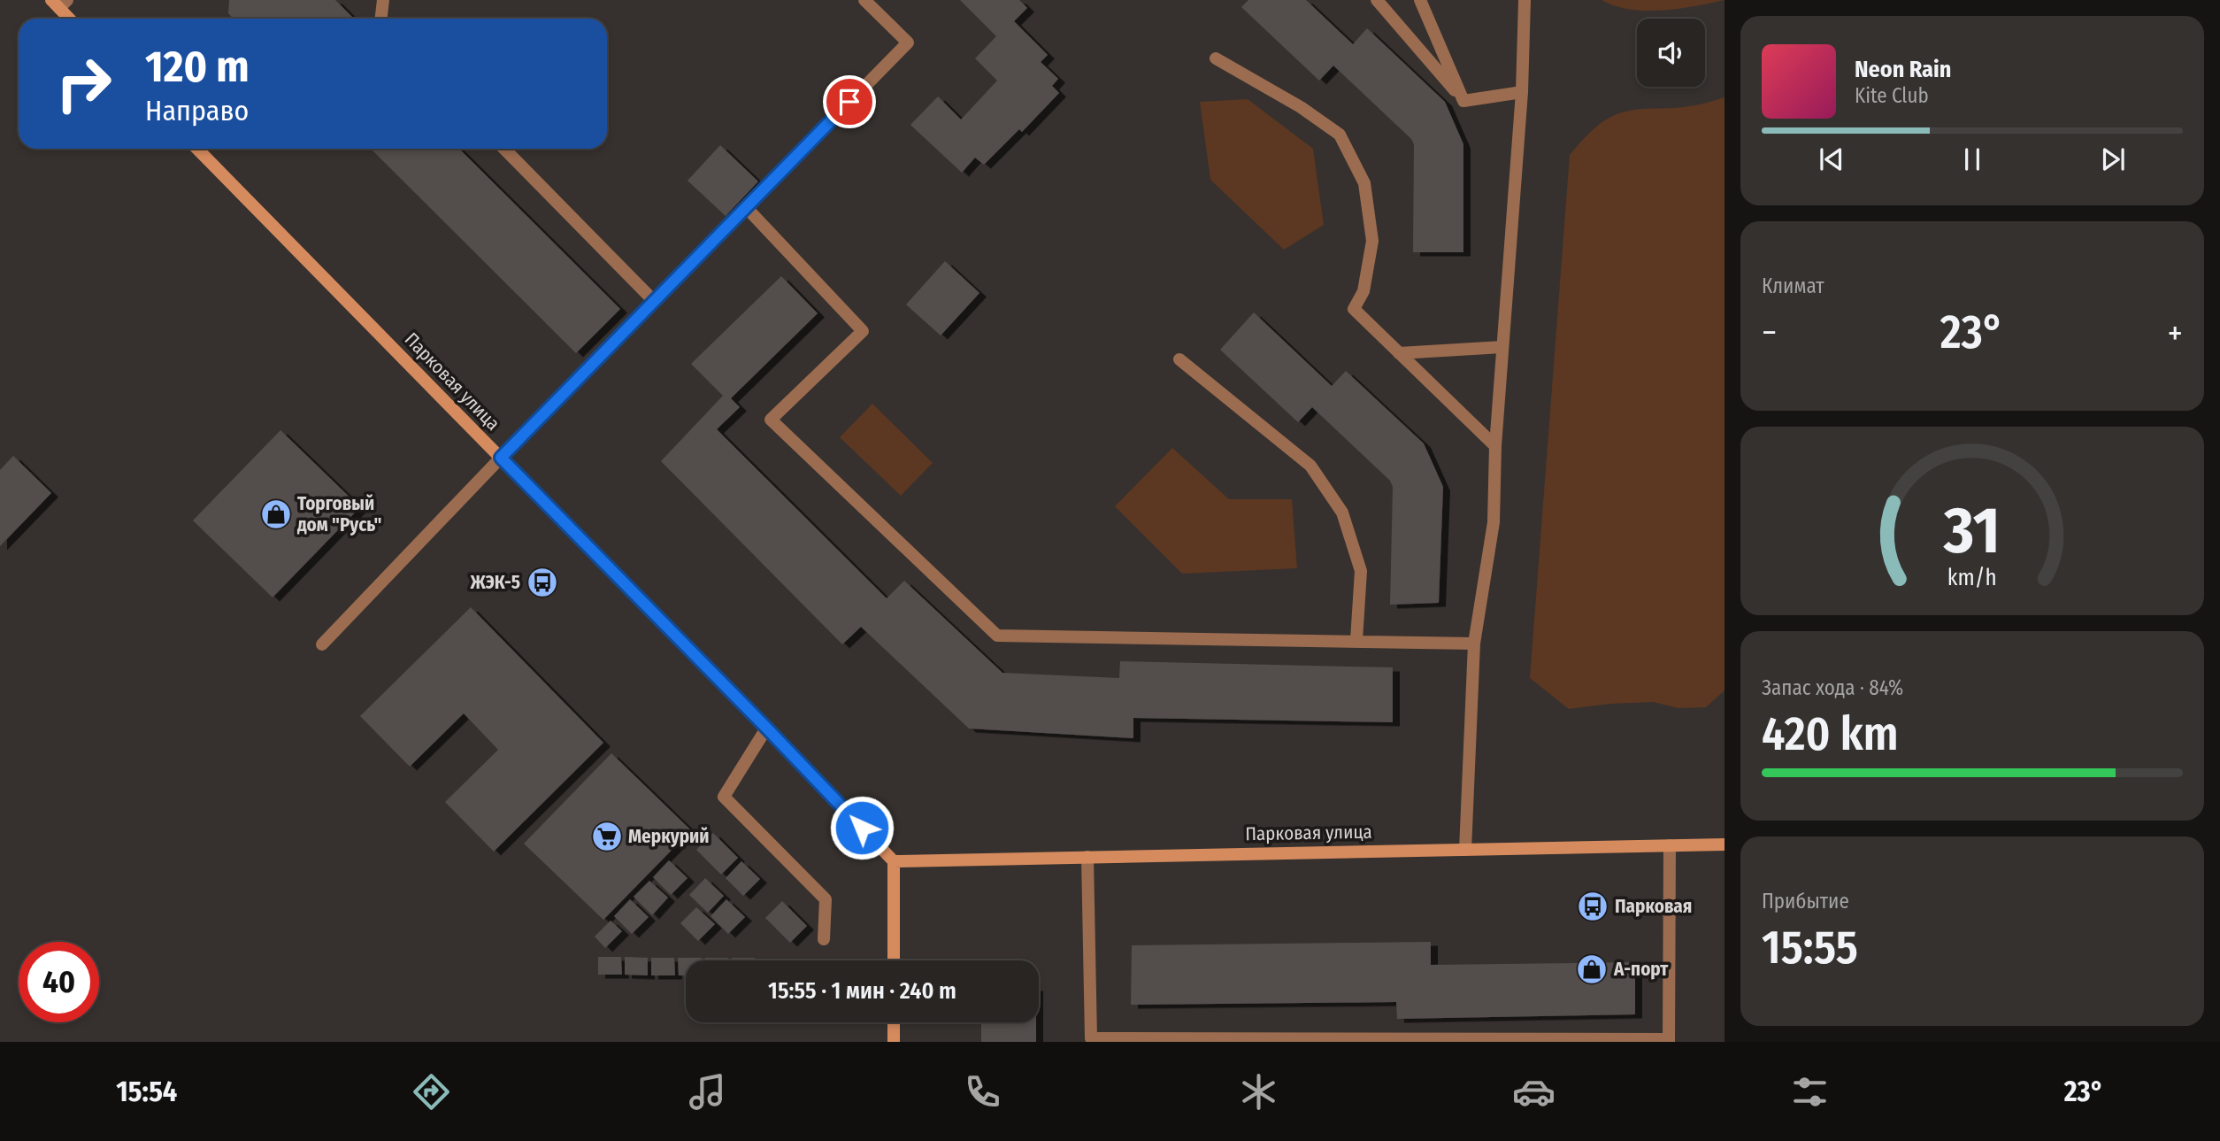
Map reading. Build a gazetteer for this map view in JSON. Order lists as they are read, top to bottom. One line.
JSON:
{"streets":{"street":["Парковая улица"]},"places":{"shop":["Торговый дом \"Русь\"","А-порт"],"bus stop":["ЖЭК-5","Парковая"],"supermarket":["Меркурий"]},"page":{"turn":["120 m","Направо"],"song":["Neon Rain","Kite Club"],"tile":["Климат",["Запас хода · 84%","420 km"],["Прибытие","15:55"]],"heat":["−","23°","+"],"limit":"40","trip":"15:55 · 1 мин · 240 m","tabs":["15:54","23°"],"gauge":["31","km/h"]}}
